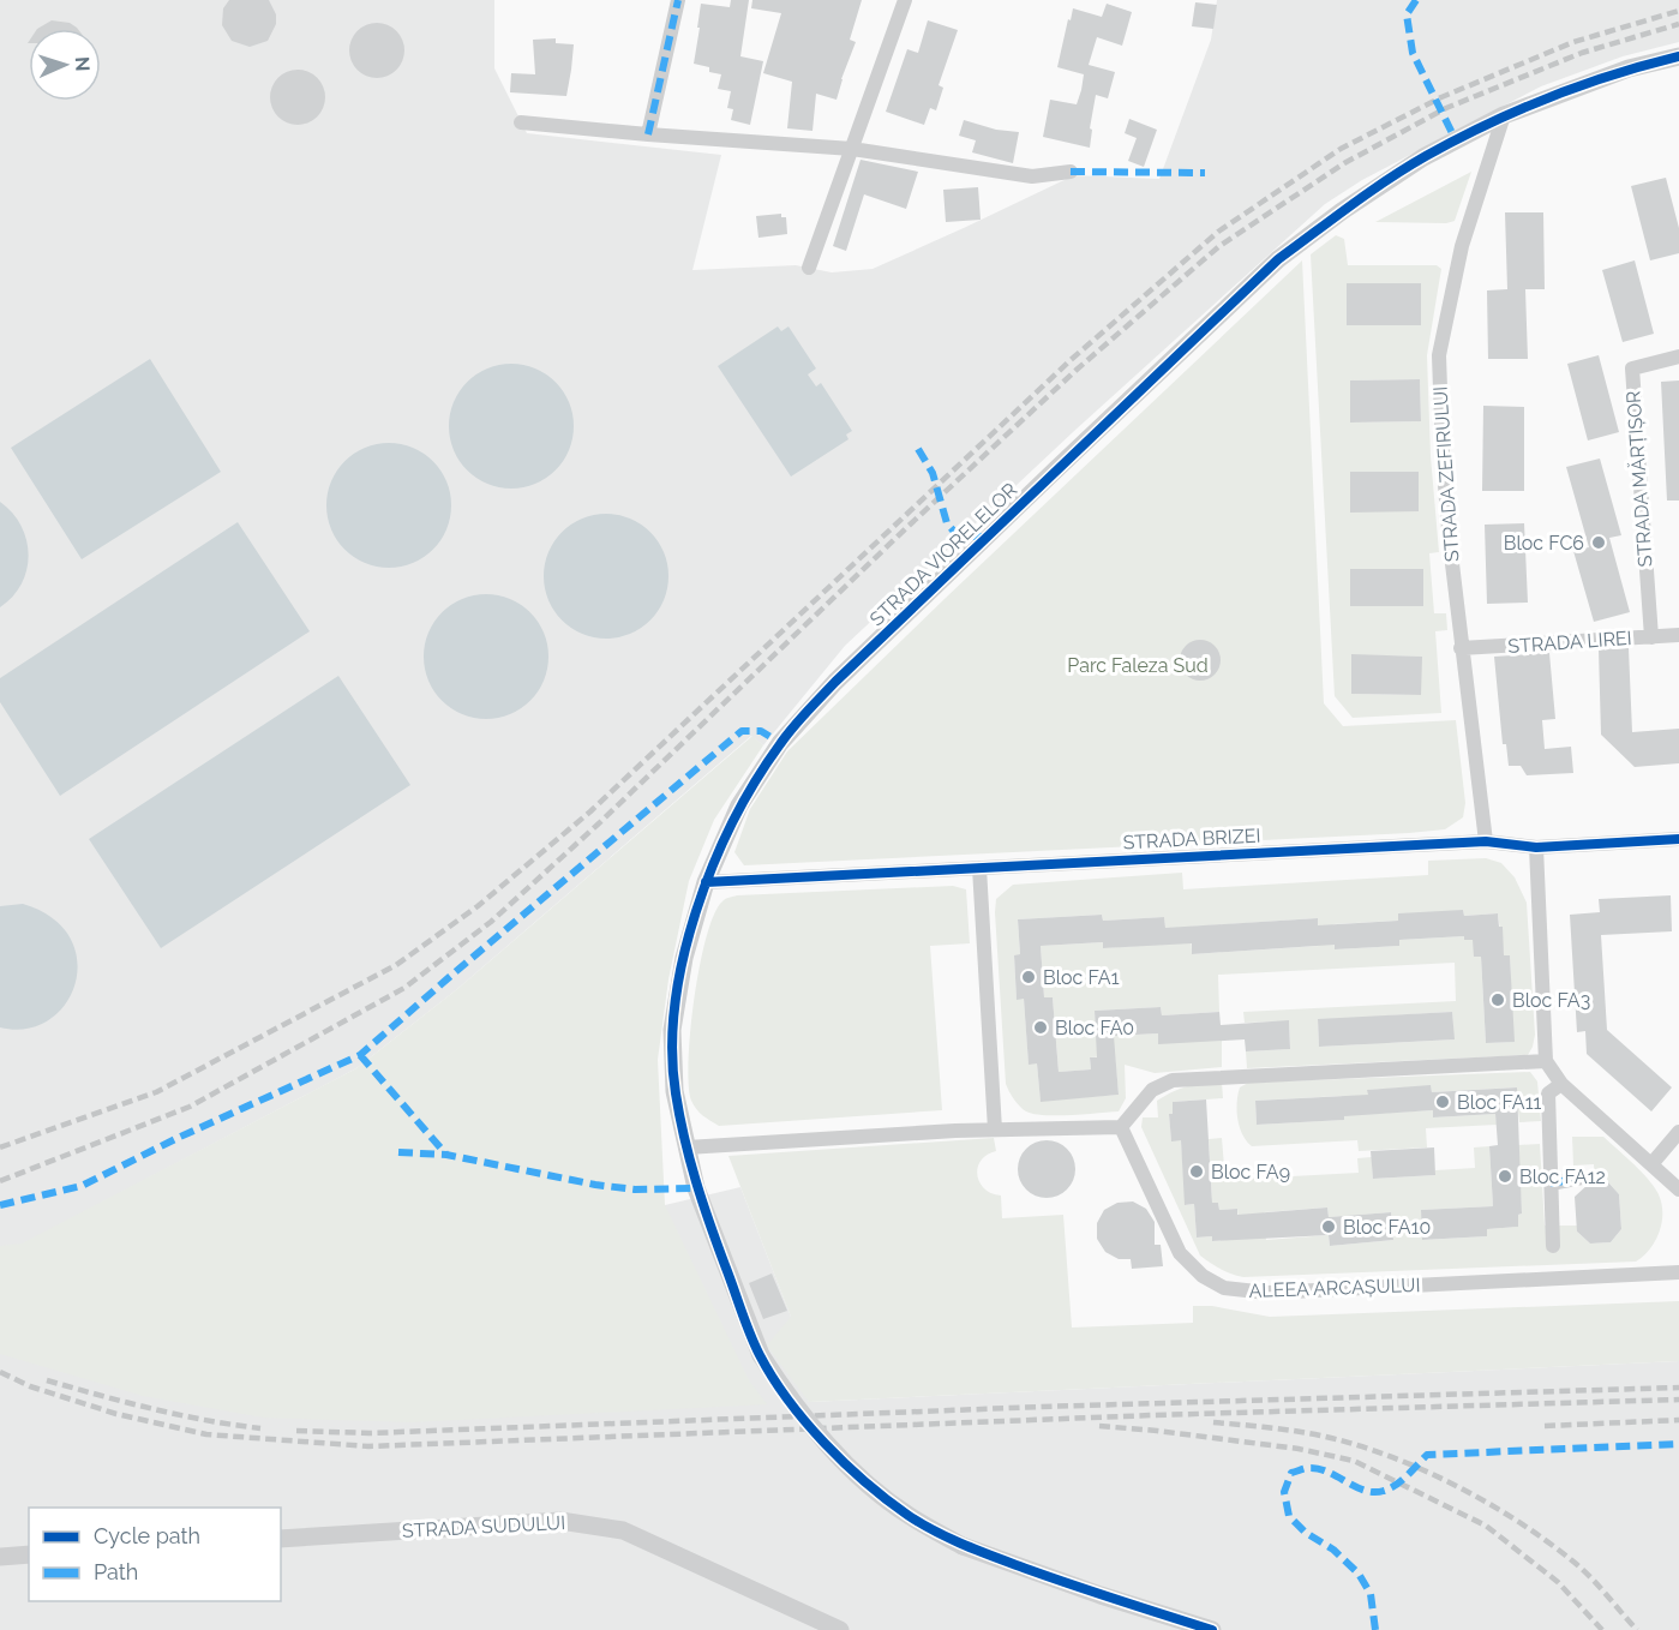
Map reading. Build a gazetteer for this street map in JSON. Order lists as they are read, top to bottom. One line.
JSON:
{"streets":{"street":["STRADA ZEFIRULUI","STRADA MĂRȚIȘOR","STRADA VIORELELOR","STRADA LIREI","STRADA BRIZEI","ALEEA ARCAȘULUI","STRADA SUDULUI"]},"crossings":[["STRADA ZEFIRULUI","STRADA VIORELELOR"],["STRADA ZEFIRULUI","STRADA LIREI"],["STRADA ZEFIRULUI","STRADA BRIZEI"],["STRADA MĂRȚIȘOR","STRADA LIREI"],["STRADA VIORELELOR","STRADA BRIZEI"]],"parks":["Parc Faleza Sud"],"places":["Bloc FC6","Bloc FA1","Bloc FA3","Bloc FA0","Bloc FA11","Bloc FA9","Bloc FA12","Bloc FA10"],"legend":["Cycle path","Path"],"north":"right"}
